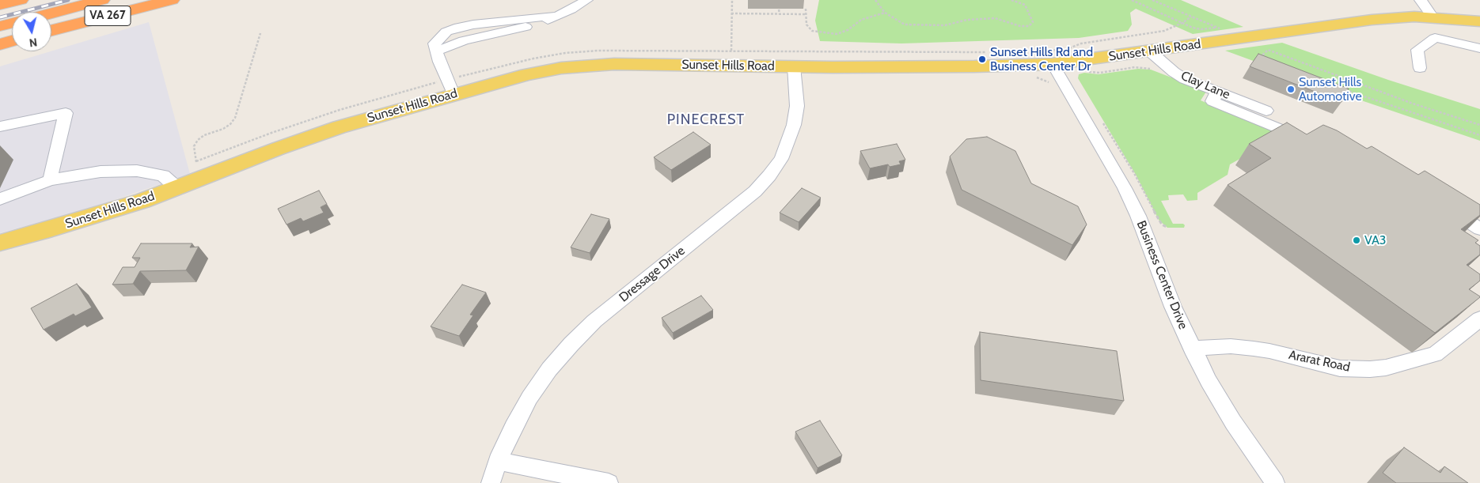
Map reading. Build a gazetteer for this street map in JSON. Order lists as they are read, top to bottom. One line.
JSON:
{"streets":{"highway":["VA 267"],"main road":["Sunset Hills Road"],"street":["Clay Lane","Dressage Drive","Business Center Drive","Ararat Road"]},"crossings":[["Sunset Hills Road","Clay Lane"],["Sunset Hills Road","Dressage Drive"],["Sunset Hills Road","Business Center Drive"],["Business Center Drive","Ararat Road"]],"districts":["PINECREST"],"places":["Sunset Hills Rd and Business Center Dr","Sunset Hills Automotive","VA3"],"north":"bottom"}
